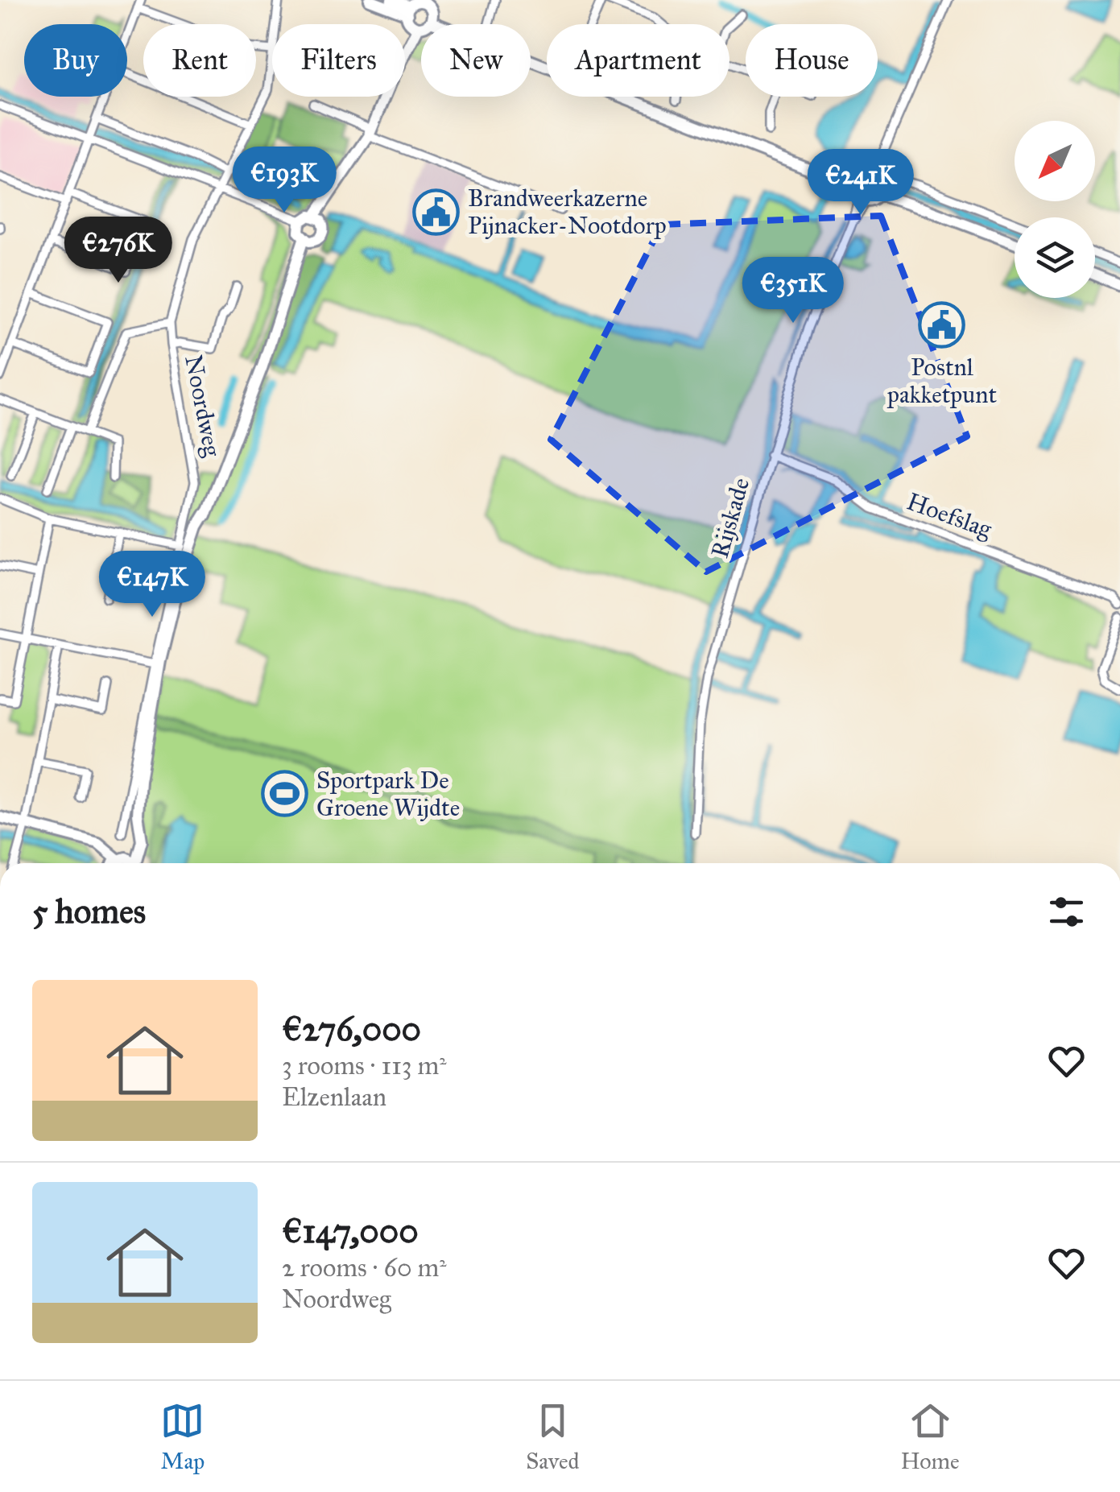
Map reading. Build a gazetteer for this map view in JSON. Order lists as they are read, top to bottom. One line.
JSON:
{"streets":{"street":["Noordweg","Hoefslag","Rijskade"]},"crossings":[["Hoefslag","Rijskade"]],"places":{"public building":["Brandweerkazerne Pijnacker-Nootdorp","Postnl pakketpunt"],"sports":["Sportpark De Groene Wijdte"]},"north":"bottom left","page":{"chip":["Buy","Rent","Filters","New","Apartment","House"],"price":["€193K","€241K","€276K","€351K","€147K"],"heading":"5 homes","list":[{"name":"€276,000","note":"3 rooms · 113 m² · Elzenlaan"},{"name":"€147,000","note":"2 rooms · 60 m² · Noordweg"}],"tabs":["Map","Saved","Home"]}}
